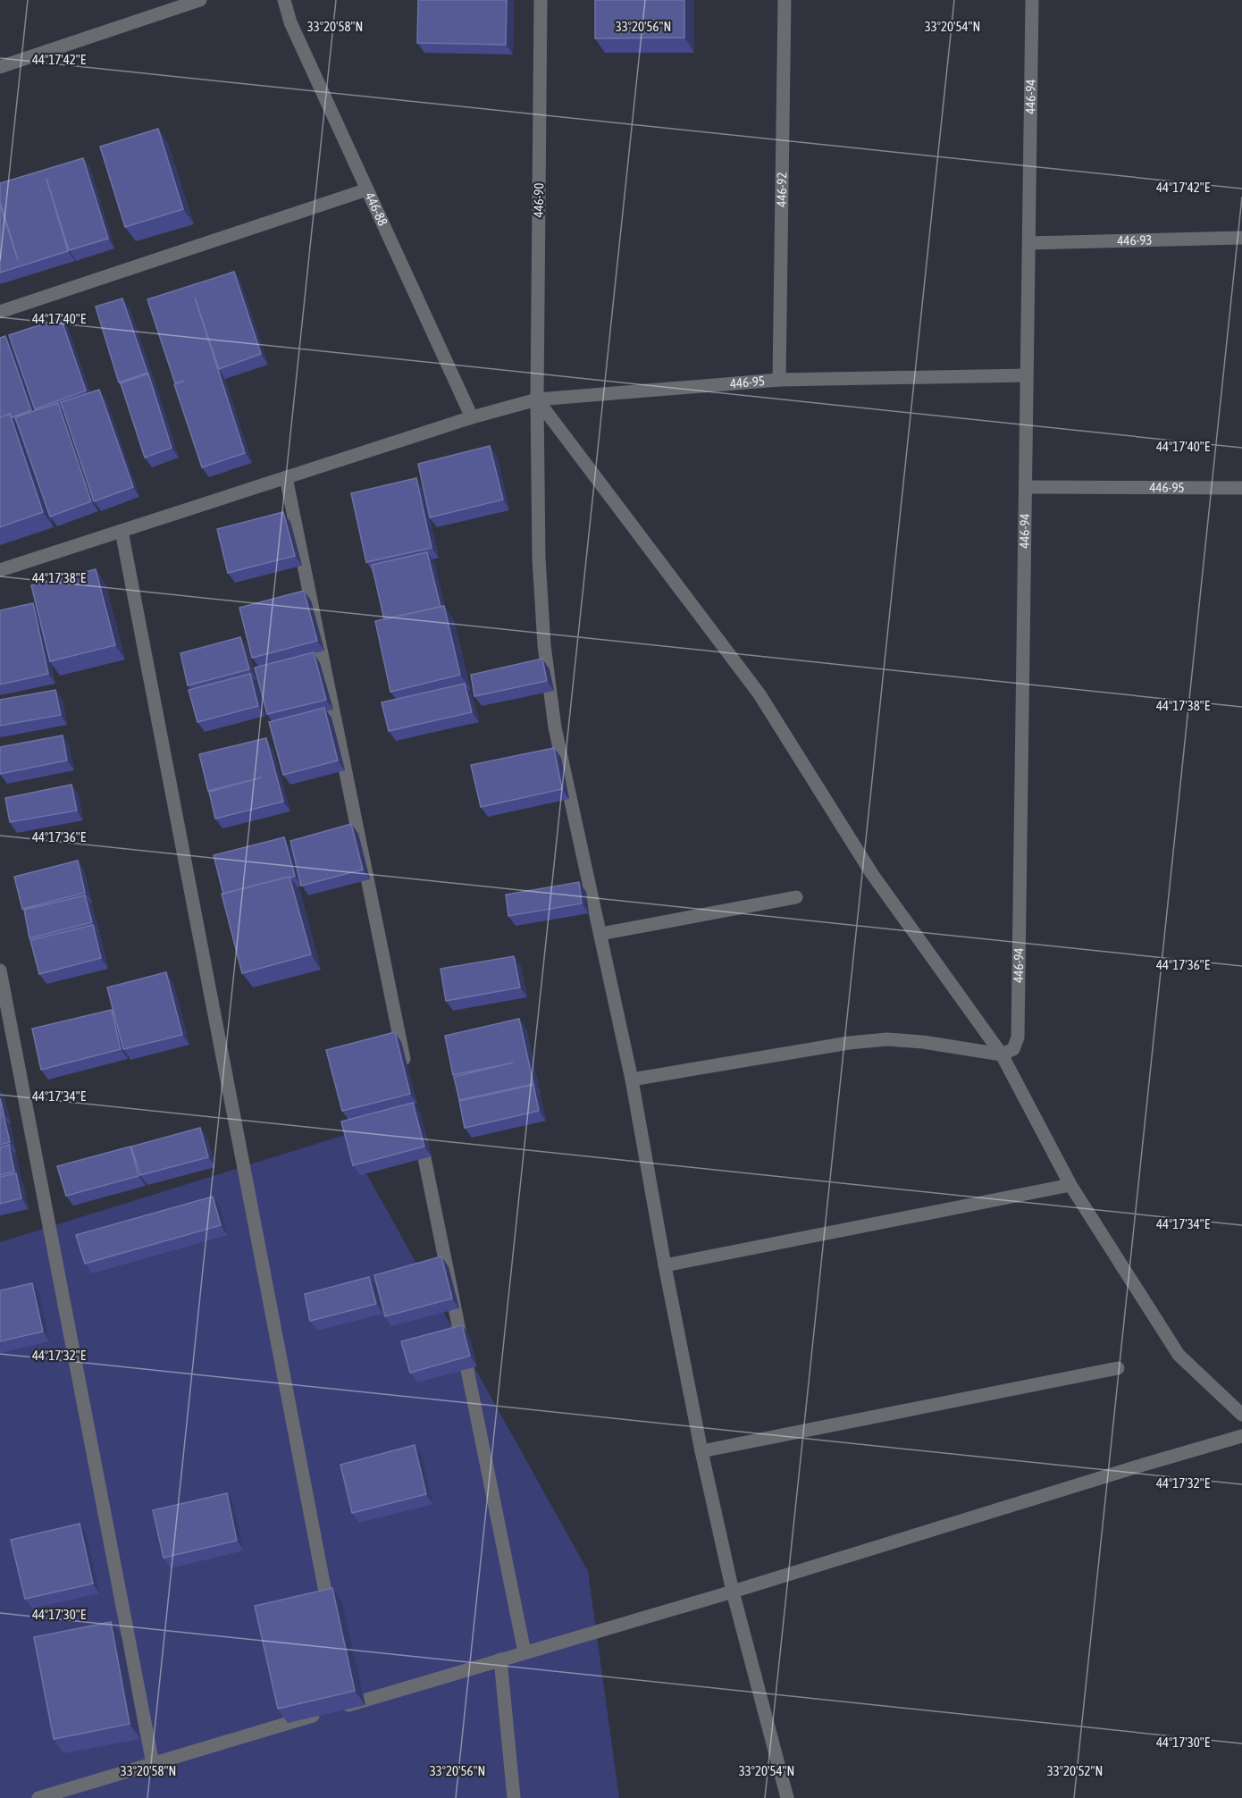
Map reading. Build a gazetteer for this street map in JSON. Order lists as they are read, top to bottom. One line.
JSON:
{"streets":{"street":["446-94","446-92","446-90","446-88","446-93","446-95"]},"crossings":[["446-94","446-93"],["446-94","446-95"],["446-92","446-95"],["446-90","446-95"],["446-88","446-95"]],"coordinates":["33°20'58\"N","33°20'56\"N","33°20'54\"N","44°17'42\"E","44°17'40\"E","44°17'38\"E","44°17'36\"E","44°17'34\"E","44°17'32\"E","44°17'30\"E","33°20'52\"N"]}
